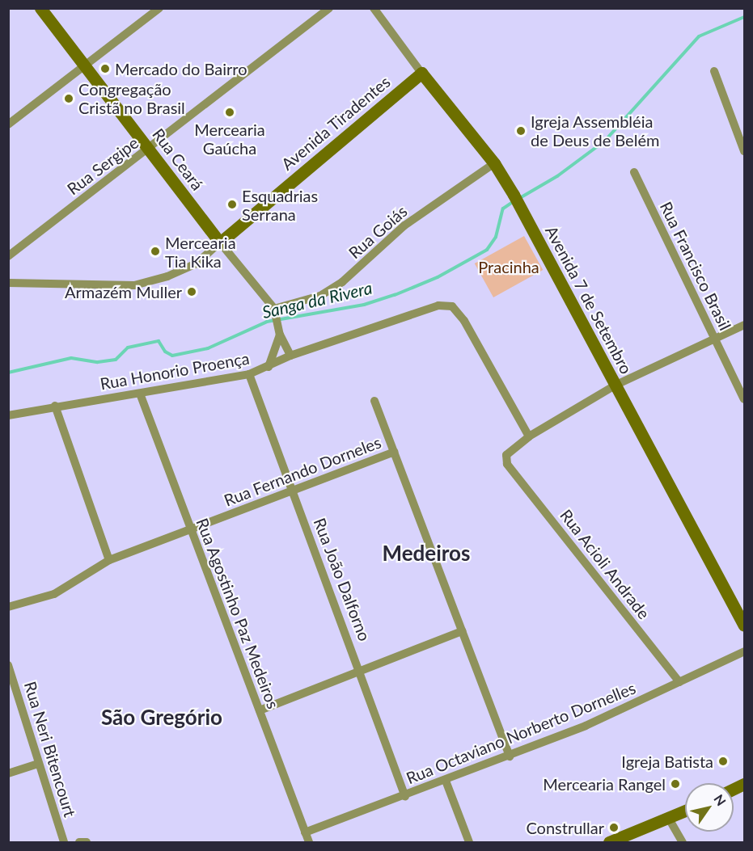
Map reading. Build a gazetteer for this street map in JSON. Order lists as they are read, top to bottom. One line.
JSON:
{"streets":{"street":["Avenida Tiradentes","Rua Ceará","Rua Sergipe","Rua Goiás","Rua Francisco Brasil","Avenida 7 de Setembro","Rua Honorio Proença","Rua Fernando Dorneles","Rua Acioli Andrade","Rua João Dalforno","Rua Agostinho Paz Medeiros","Rua Octaviano Norberto Dornelles","Rua Neri Bitencourt"]},"crossings":[["Avenida Tiradentes","Rua Ceará"],["Avenida Tiradentes","Avenida 7 de Setembro"],["Rua Ceará","Rua Sergipe"],["Rua Ceará","Rua Goiás"],["Rua Ceará","Rua Honorio Proença"],["Rua Goiás","Avenida 7 de Setembro"],["Rua Honorio Proença","Rua Acioli Andrade"],["Rua Honorio Proença","Rua João Dalforno"],["Rua Honorio Proença","Rua Agostinho Paz Medeiros"],["Rua Fernando Dorneles","Rua João Dalforno"],["Rua Fernando Dorneles","Rua Agostinho Paz Medeiros"],["Rua Acioli Andrade","Rua Octaviano Norberto Dornelles"],["Rua João Dalforno","Rua Octaviano Norberto Dornelles"],["Rua Agostinho Paz Medeiros","Rua Octaviano Norberto Dornelles"]],"districts":["Medeiros","São Gregório"],"water":["Sanga da Rivera"],"parks":["Pracinha"],"places":["Mercado do Bairro","Congregação Cristã no Brasil","Mercearia Gaúcha","Igreja Assembléia de Deus de Belém","Esquadrias Serrana","Mercearia Tia Kika","Armazém Muller","Igreja Batista","Mercearia Rangel","Construllar"],"north":"top right"}
